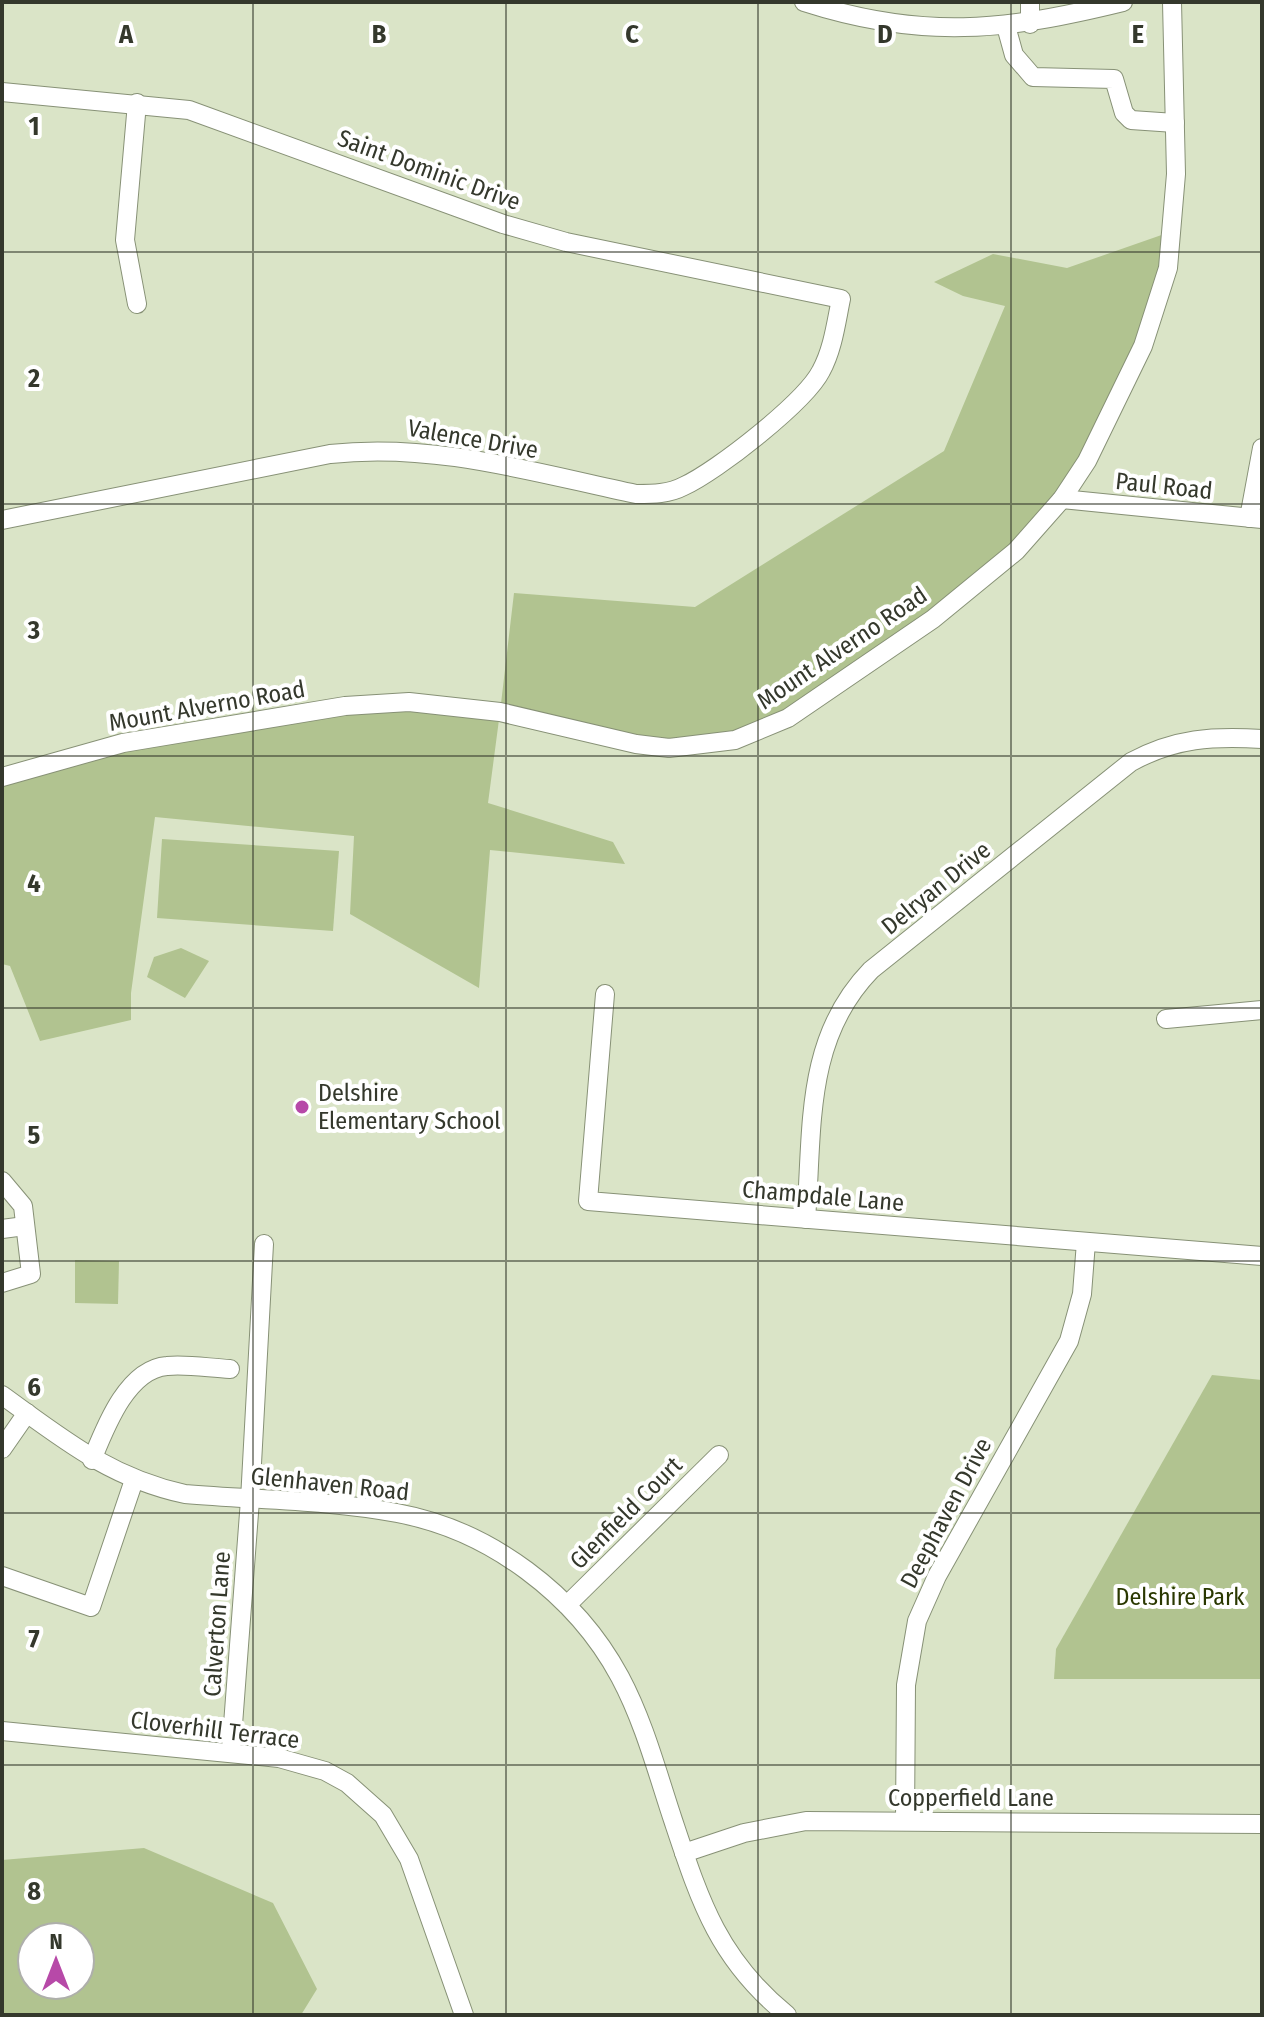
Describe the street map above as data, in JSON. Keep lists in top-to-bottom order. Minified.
{"streets":{"street":["Saint Dominic Drive","Valence Drive","Paul Road","Mount Alverno Road","Delryan Drive","Champdale Lane","Glenhaven Road","Glenfield Court","Deephaven Drive","Calverton Lane","Cloverhill Terrace","Copperfield Lane"]},"crossings":[["Saint Dominic Drive","Valence Drive"],["Paul Road","Mount Alverno Road"],["Delryan Drive","Champdale Lane"],["Champdale Lane","Deephaven Drive"],["Glenhaven Road","Glenfield Court"],["Glenhaven Road","Calverton Lane"],["Glenhaven Road","Copperfield Lane"],["Deephaven Drive","Copperfield Lane"],["Calverton Lane","Cloverhill Terrace"]],"parks":["Delshire Park"],"places":["Delshire Elementary School"],"north":"top","grid":{"columns":["A","B","C","D","E"],"rows":["1","2","3","4","5","6","7","8"]}}
